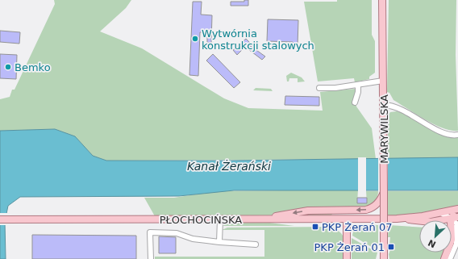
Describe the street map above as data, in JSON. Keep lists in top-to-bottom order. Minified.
{"streets":{"main road":["MARYWILSKA","PŁOCHOCIŃSKA"]},"water":["Kanał Żerański"],"places":{"other":["Wytwórnia konstrukcji stalowych","Bemko"],"transit":["PKP Żerań 07","PKP Żerań 01"]},"north":"bottom left"}
